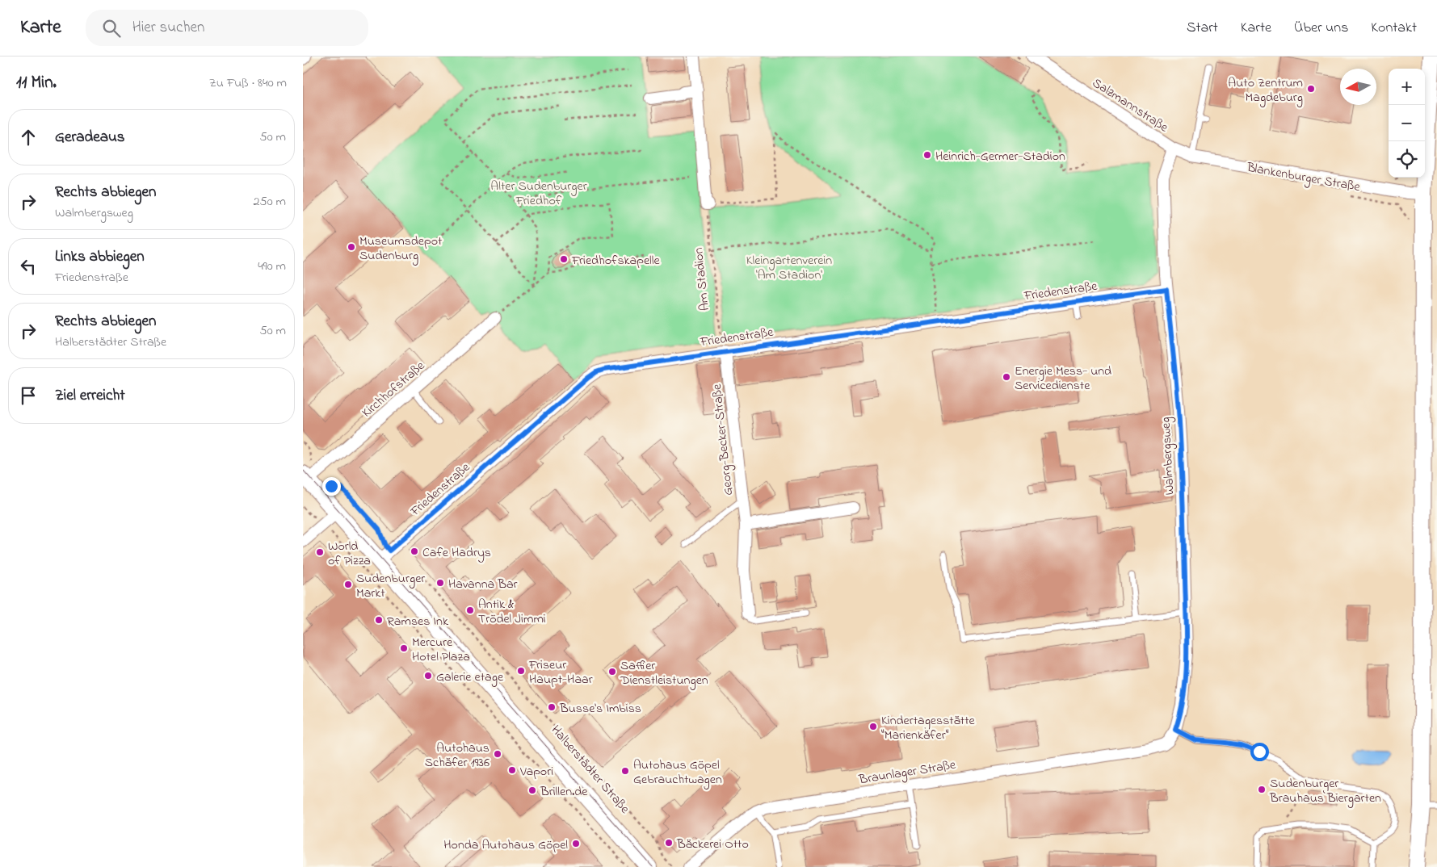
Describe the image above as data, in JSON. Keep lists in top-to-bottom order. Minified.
{"streets":{"main road":["Halberstädter Straße"],"street":["Salzmannstraße","Blankenburger Straße","Friedenstraße","Kirchhofstraße","Georg-Becker-Straße","Walmbergsweg","Braunlager Straße"],"path":["Am Stadion"]},"crossings":[["Salzmannstraße","Blankenburger Straße"],["Salzmannstraße","Walmbergsweg"],["Blankenburger Straße","Walmbergsweg"],["Am Stadion","Friedenstraße"],["Am Stadion","Georg-Becker-Straße"],["Friedenstraße","Georg-Becker-Straße"],["Friedenstraße","Walmbergsweg"],["Friedenstraße","Halberstädter Straße"],["Kirchhofstraße","Halberstädter Straße"],["Walmbergsweg","Braunlager Straße"]],"parks":["Alter Sudenburger Friedhof","Kleingartenverein 'Am Stadion'"],"places":["Auto Zentrum Magdeburg","Heinrich-Germer-Stadion","Museumsdepot Sudenburg","Friedhofskapelle","Energie Mess- und Servicedienste","Cafe Hadrys","World of Pizza","Havanna Bar","Sudenburger Markt","Antik & Trödel Jimmi","Ramses Ink","Mercure Hotel Plaza","Friseur Haupt-Haar","Saffier Dienstleistungen","Galerie etage","Busse's Imbiss","Kindertagesstätte \"Marienkäfer\"","Autohaus Schäfer 1936","Vapori","Autohaus Göpel Gebrauchtwagen","Sudenburger Brauhaus Biergarten","Brillen.de","Bäckerei Otto","Honda Autohaus Göpel"],"north":"left","page":{"header":"Karte","search":"Hier suchen","nav":["Start","Karte","Über uns","Kontakt"],"heading":["11 Min.","Zu Fuß · 840 m"],"map_buttons":["+","−"],"list":[["Geradeaus","50 m"],["Rechts abbiegen","Walmbergsweg","250 m"],["Links abbiegen","Friedenstraße","490 m"],["Rechts abbiegen","Halberstädter Straße","50 m"],"Ziel erreicht"]}}
